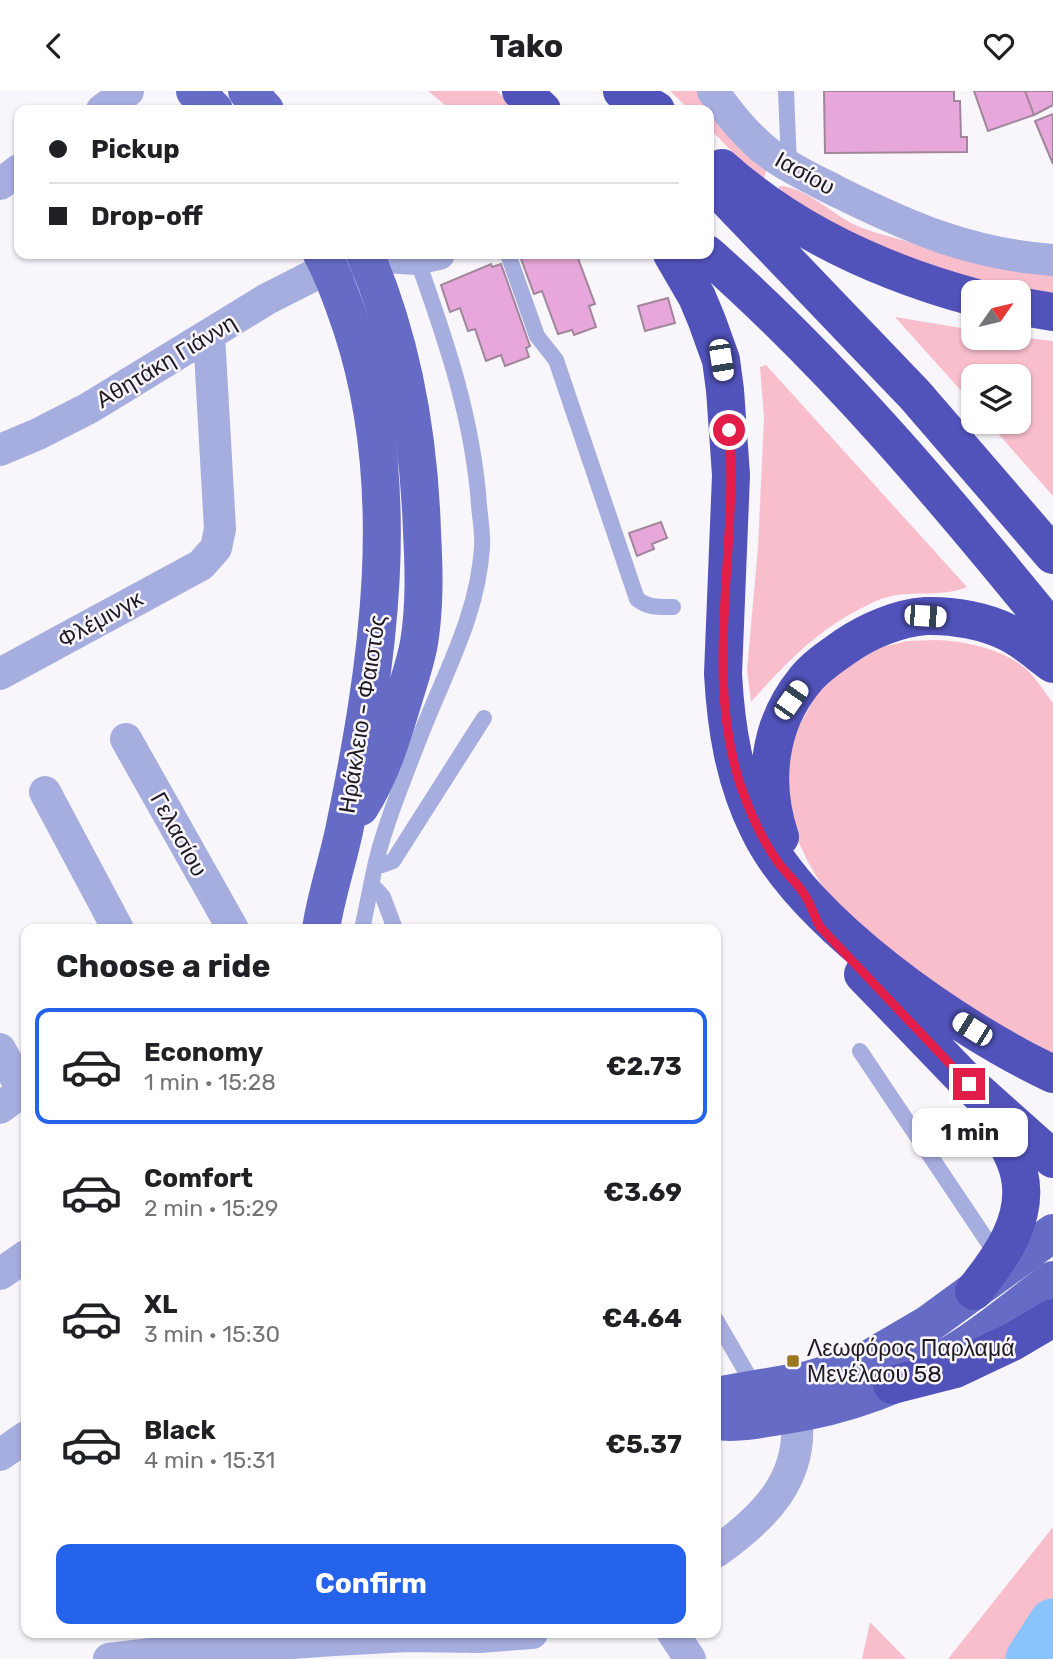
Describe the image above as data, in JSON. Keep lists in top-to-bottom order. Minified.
{"streets":{"main road":["Ηράκλειο - Φαιστός"],"street":["Ιασίου","Αθητάκη Γιάννη","Φλέμινγκ","Γελασίου"]},"crossings":[["Αθητάκη Γιάννη","Φλέμινγκ"]],"places":{"transit":["Λεωφόρος Παρλαμά Μενέλαου 58"]},"north":"top right","page":{"header":"Tako","banner":["Pickup","Drop-off"],"heading":"Choose a ride","list":[{"name":"Economy","note":"1 min · 15:28","value":"€2.73"},{"name":"Comfort","note":"2 min · 15:29","value":"€3.69"},{"name":"XL","note":"3 min · 15:30","value":"€4.64"},{"name":"Black","note":"4 min · 15:31","value":"€5.37"}],"bubble":"1 min","buttons":"Confirm"}}
